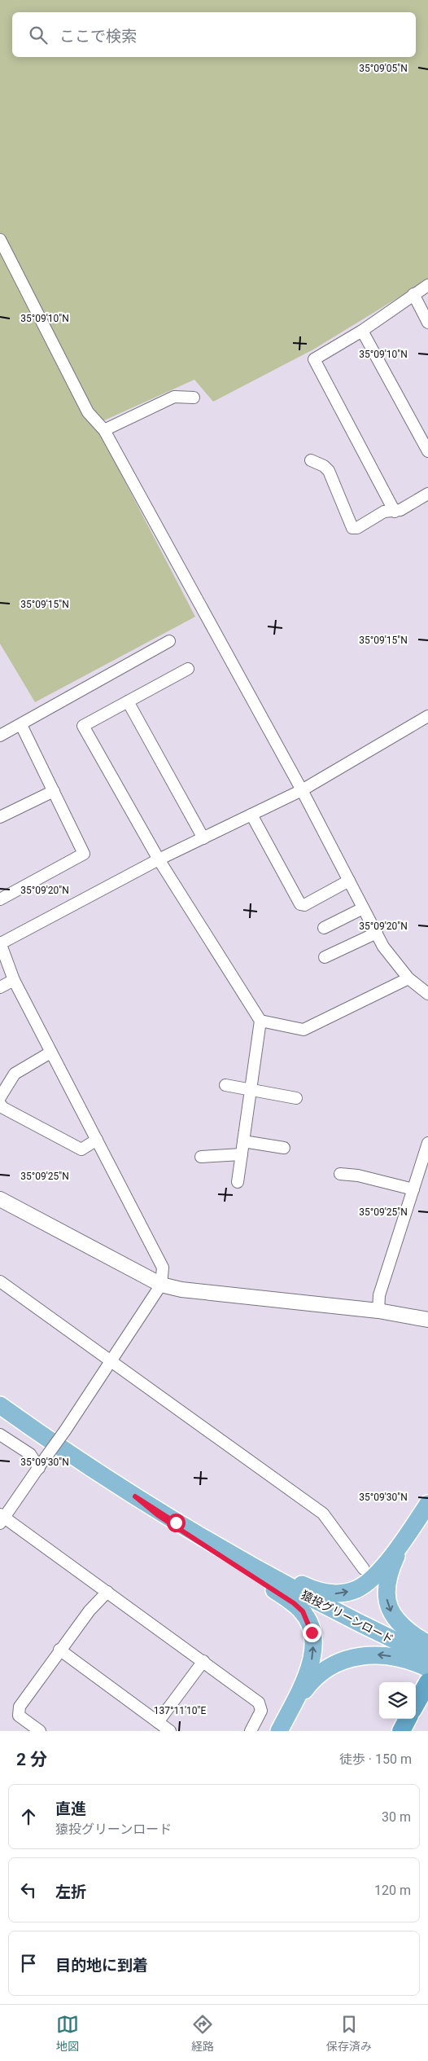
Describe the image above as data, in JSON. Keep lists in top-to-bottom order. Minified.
{"streets":{"main road":["猿投グリーンロード"]},"page":{"search":"ここで検索","heading":["2 分","徒歩 · 150 m"],"list":[["直進","猿投グリーンロード","30 m"],["左折","120 m"],"目的地に到着"],"nav":["地図","経路","保存済み"]},"coordinates":["35°09'05\"N","35°09'10\"N","35°09'15\"N","35°09'20\"N","35°09'25\"N","35°09'30\"N","137°11'10\"E"]}
